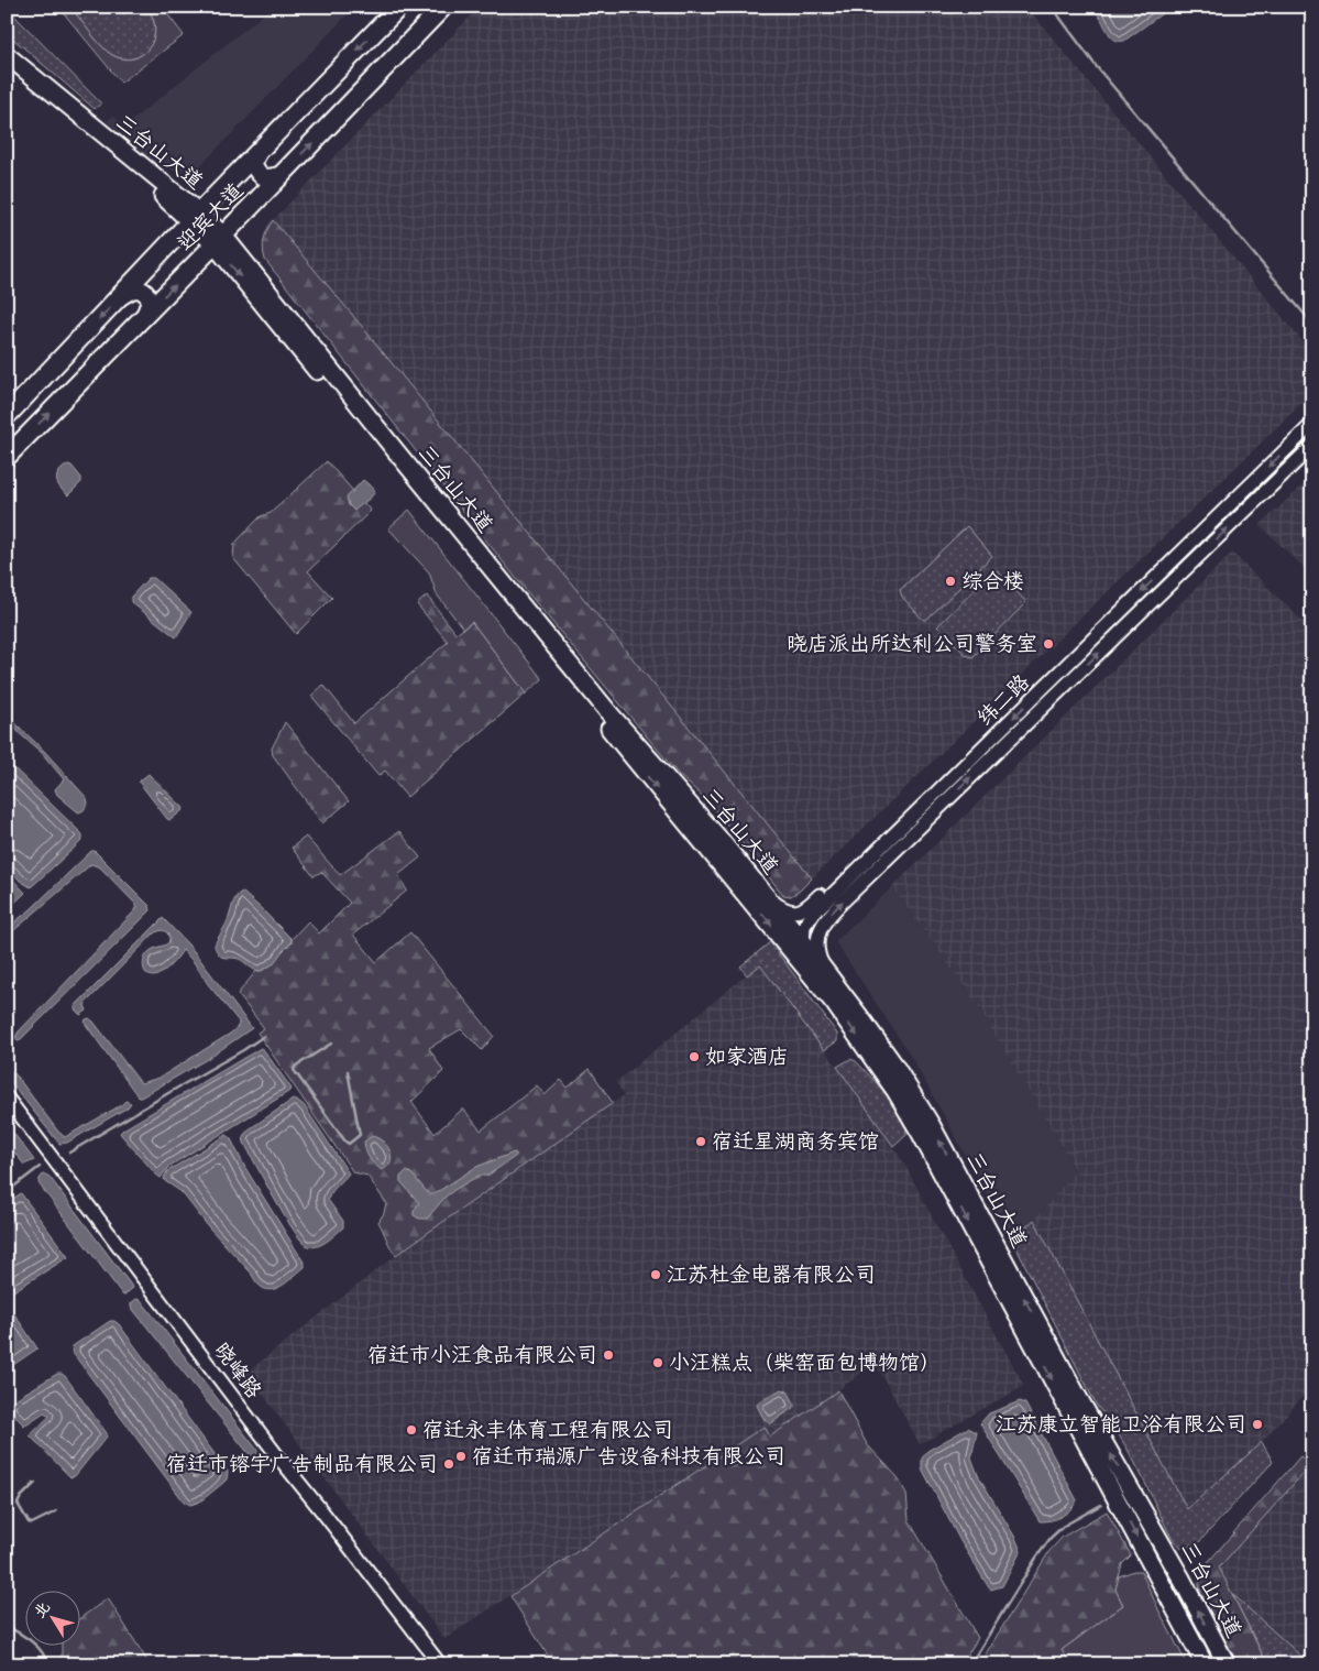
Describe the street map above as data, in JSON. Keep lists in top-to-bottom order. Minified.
{"streets":{"highway":["迎宾大道"],"main road":["三台山大道"],"street":["纬二路","晓峰路"]},"crossings":[["三台山大道","迎宾大道"],["三台山大道","纬二路"]],"places":["综合楼","晓店派出所达利公司警务室","如家酒店","宿迁星湖商务宾馆","江苏杜金电器有限公司","宿迁市小汪食品有限公司","小汪糕点（柴窑面包博物馆）","江苏康立智能卫浴有限公司","宿迁永丰体育工程有限公司","宿迁市瑞源广告设备科技有限公司","宿迁市镕宇广告制品有限公司"],"north":"top left"}
